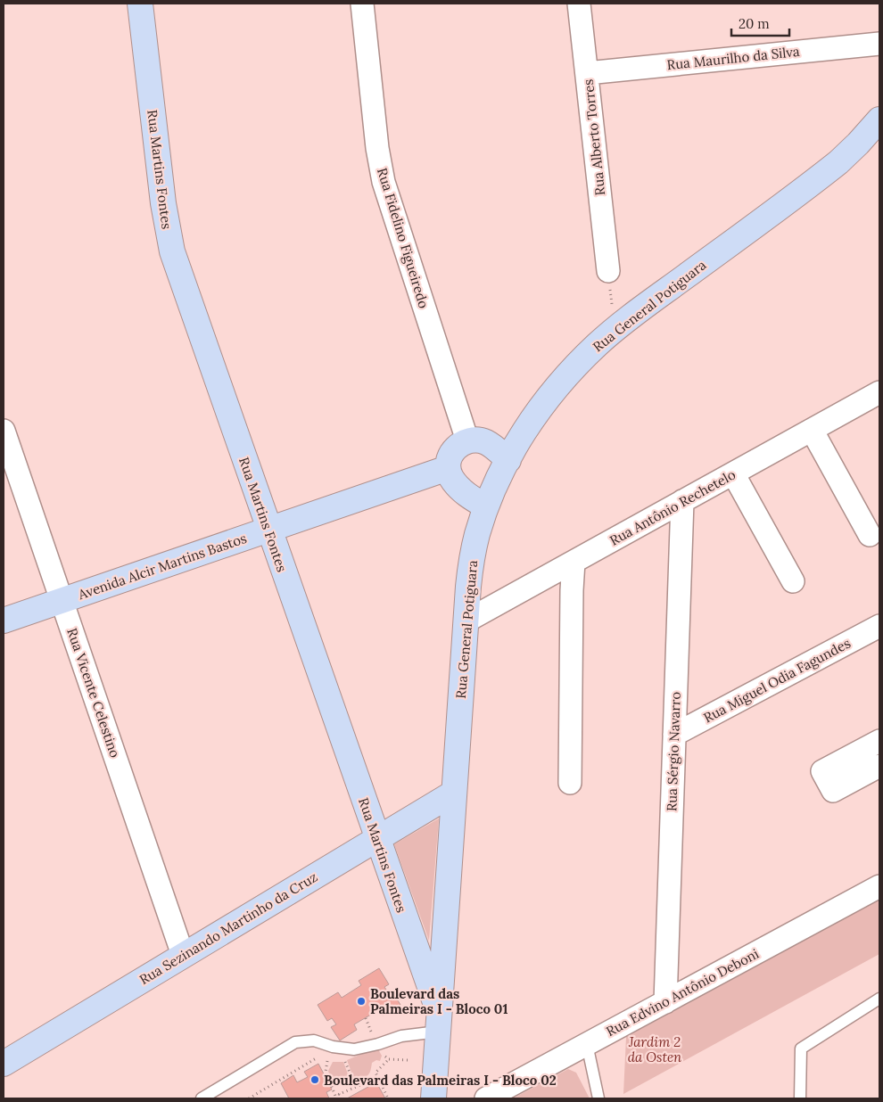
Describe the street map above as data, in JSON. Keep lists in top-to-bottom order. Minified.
{"streets":{"street":["Rua Maurilho da Silva","Rua Alberto Torres","Rua Martins Fontes","Rua Fidelino Figueiredo","Rua General Potiguara","Rua Antônio Rechetelo","Avenida Alcir Martins Bastos","Rua Miguel Odia Fagundes","Rua Vicente Celestino","Rua Sérgio Navarro","Rua Sezinando Martinho da Cruz","Rua Edvino Antônio Deboni"]},"crossings":[["Rua Maurilho da Silva","Rua Alberto Torres"],["Rua Martins Fontes","Rua General Potiguara"],["Rua Martins Fontes","Avenida Alcir Martins Bastos"],["Rua Martins Fontes","Rua Sezinando Martinho da Cruz"],["Rua Fidelino Figueiredo","Rua General Potiguara"],["Rua Fidelino Figueiredo","Avenida Alcir Martins Bastos"],["Rua General Potiguara","Rua Antônio Rechetelo"],["Rua General Potiguara","Avenida Alcir Martins Bastos"],["Rua General Potiguara","Rua Sezinando Martinho da Cruz"],["Rua Antônio Rechetelo","Rua Sérgio Navarro"],["Avenida Alcir Martins Bastos","Rua Vicente Celestino"],["Rua Miguel Odia Fagundes","Rua Sérgio Navarro"],["Rua Vicente Celestino","Rua Sezinando Martinho da Cruz"],["Rua Sérgio Navarro","Rua Edvino Antônio Deboni"]],"parks":["Jardim 2 da Osten"],"places":["Boulevard das Palmeiras I - Bloco 01","Boulevard das Palmeiras I - Bloco 02"],"scale_bar":"20 m"}
